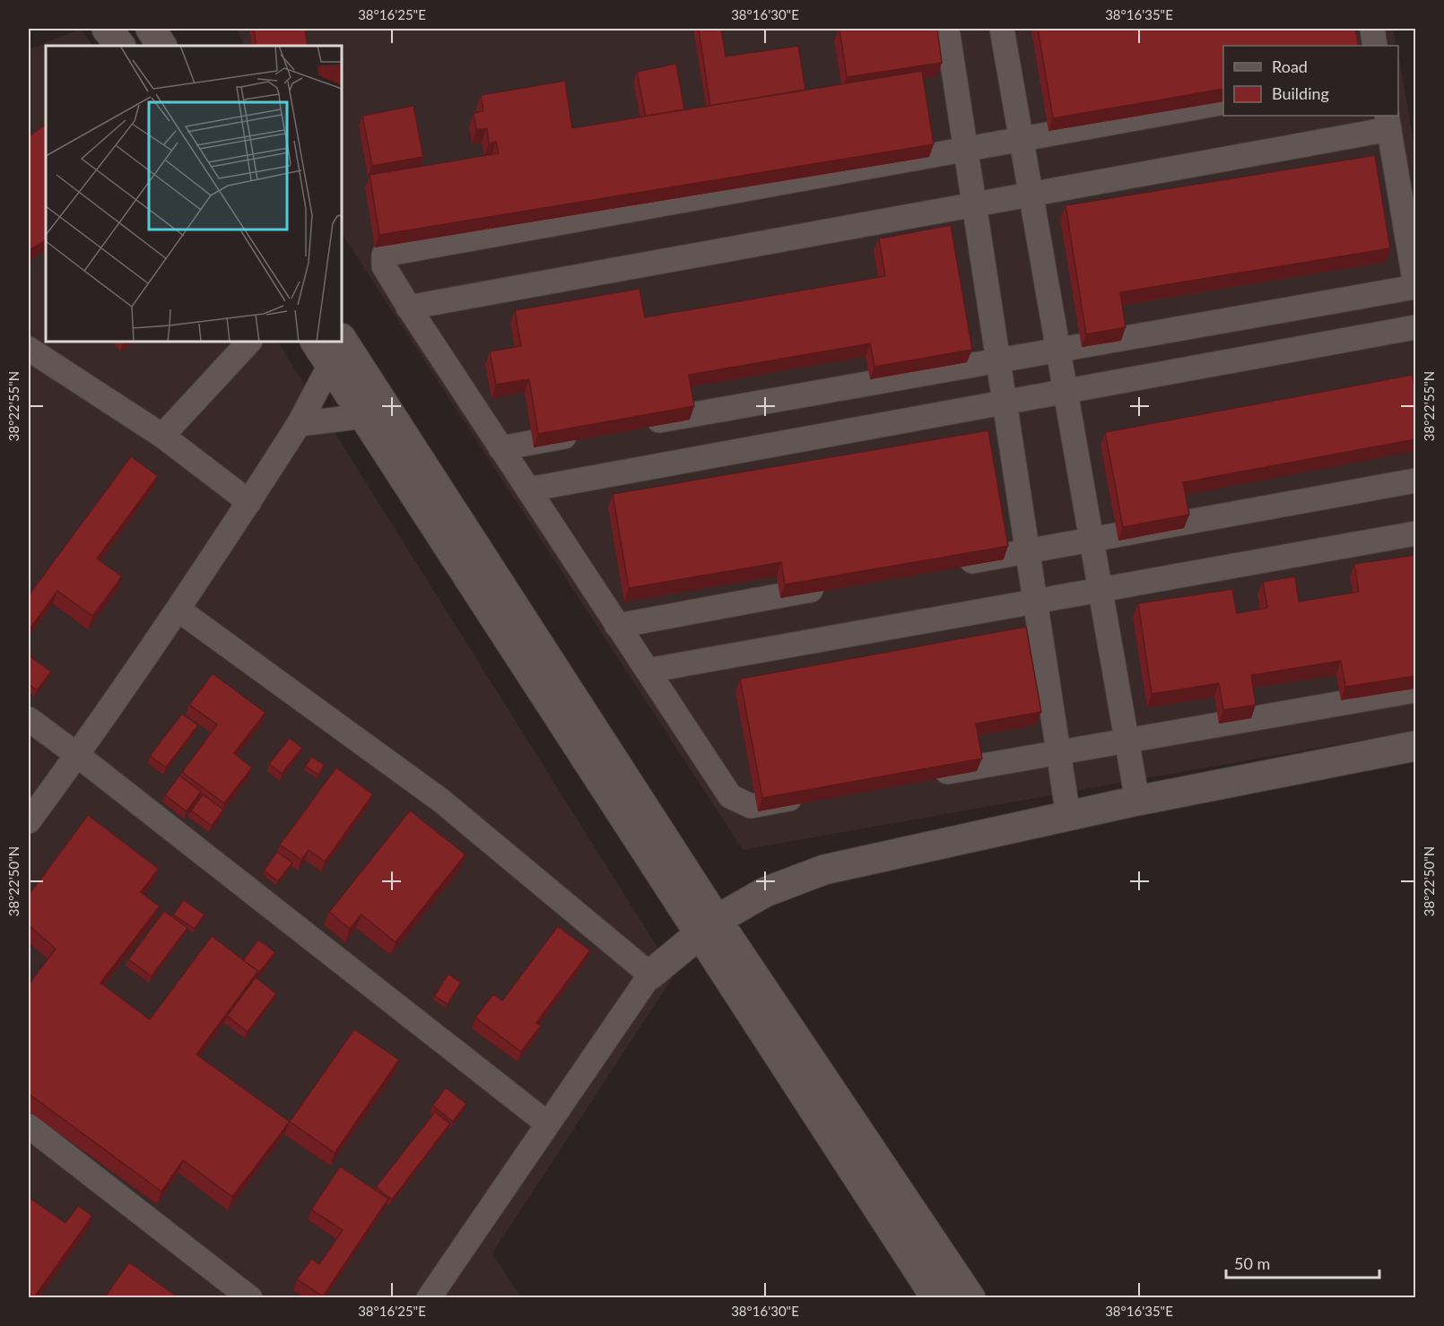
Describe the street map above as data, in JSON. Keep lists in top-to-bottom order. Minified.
{"legend":["Road","Building"],"scale_bar":"50 m","coordinates":["38°16'25\"E","38°16'30\"E","38°16'35\"E","38°22'55\"N","38°22'50\"N"]}
